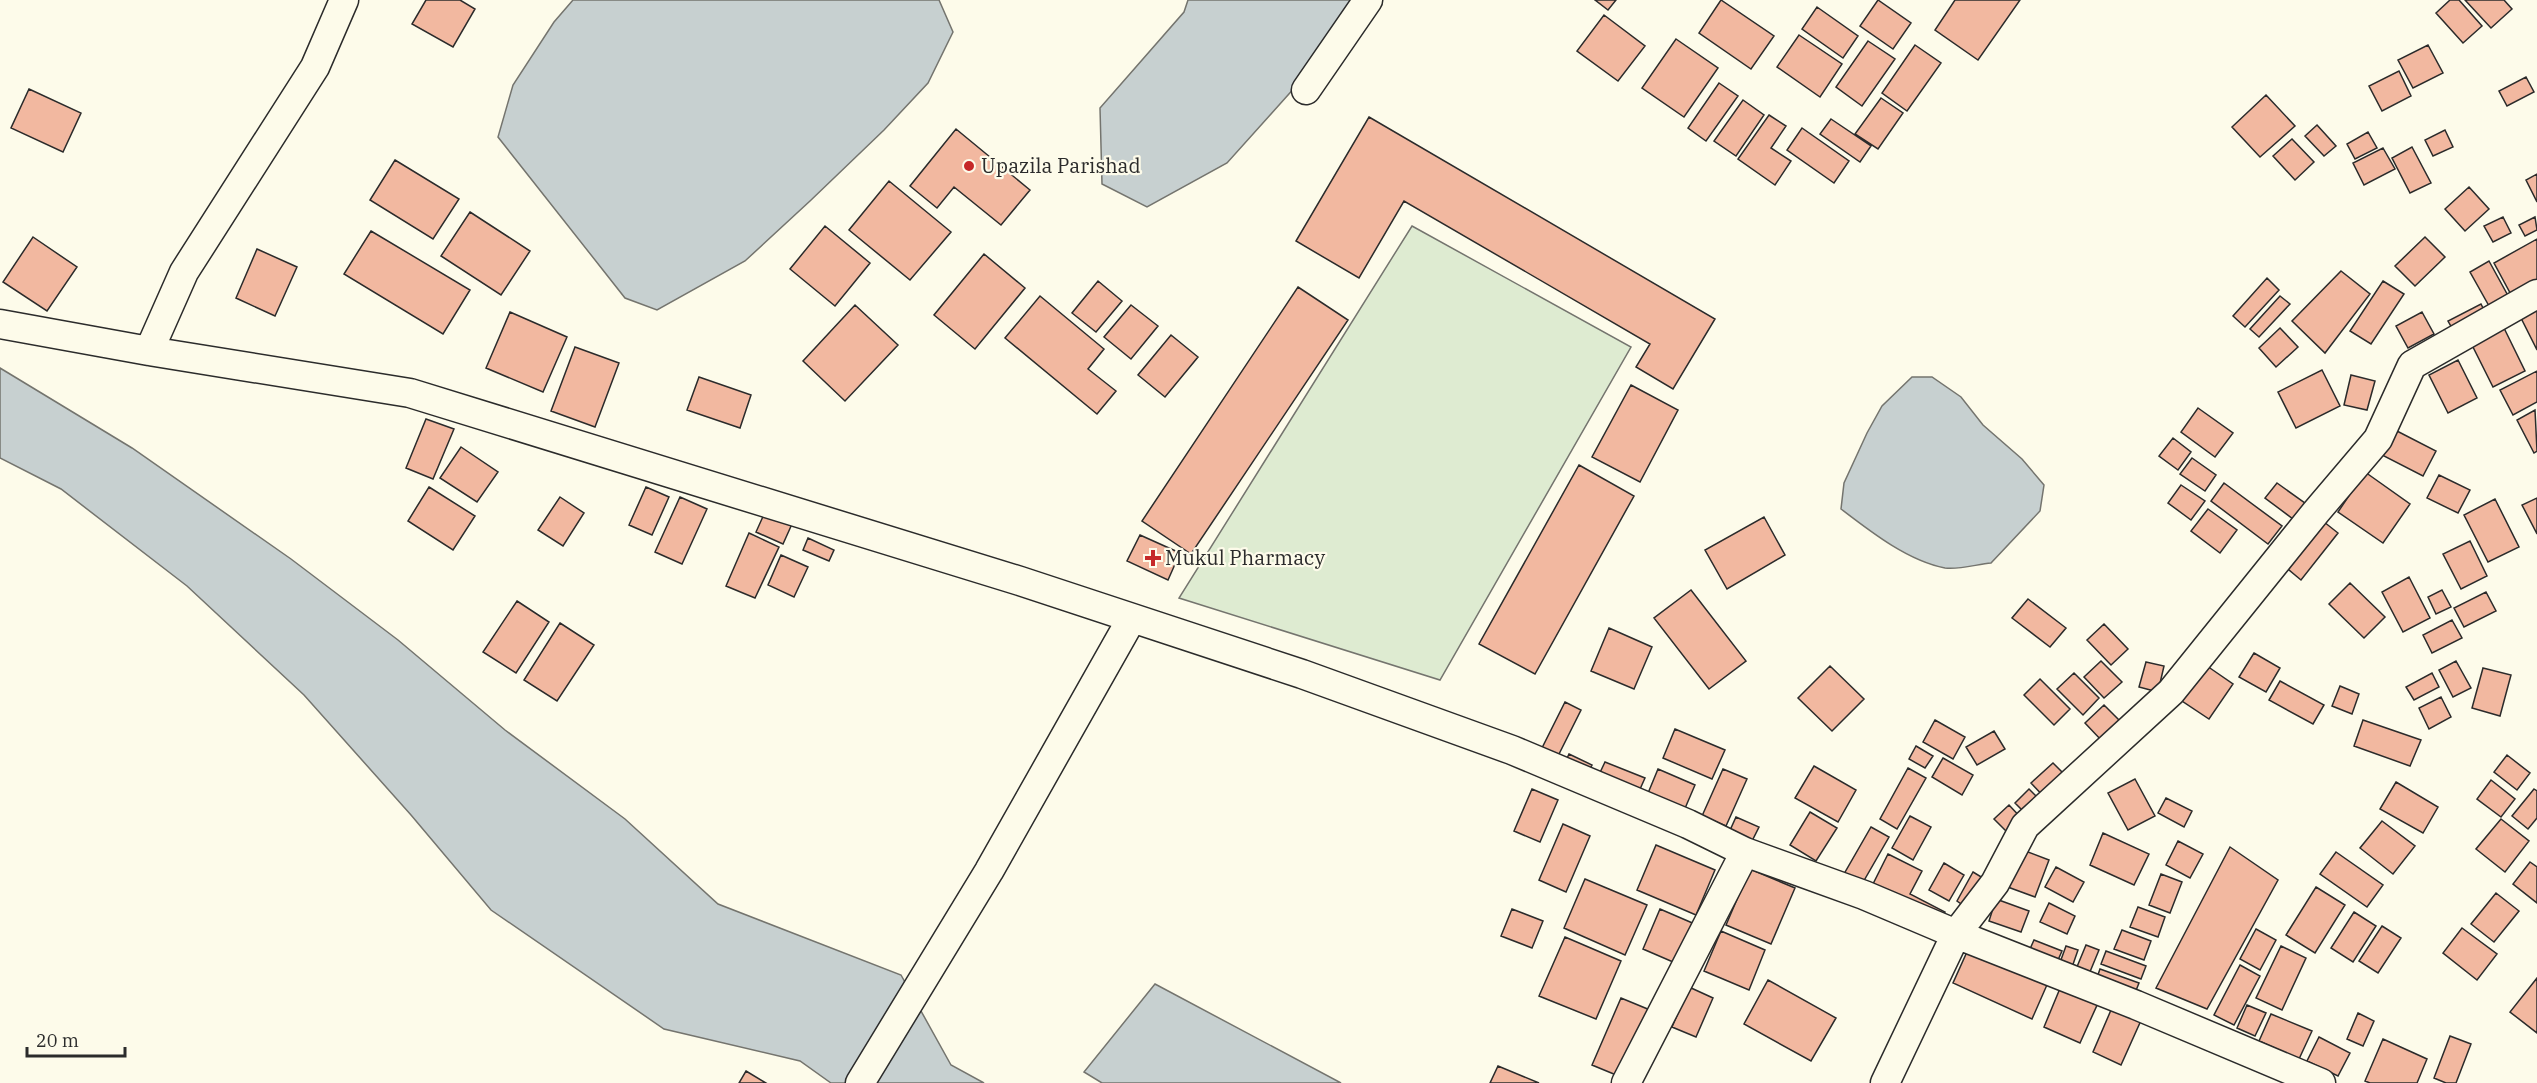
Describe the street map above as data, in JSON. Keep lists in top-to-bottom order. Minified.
{"places":{"other":["Upazila Parishad"],"health":["Mukul Pharmacy"]},"scale_bar":"20 m"}
